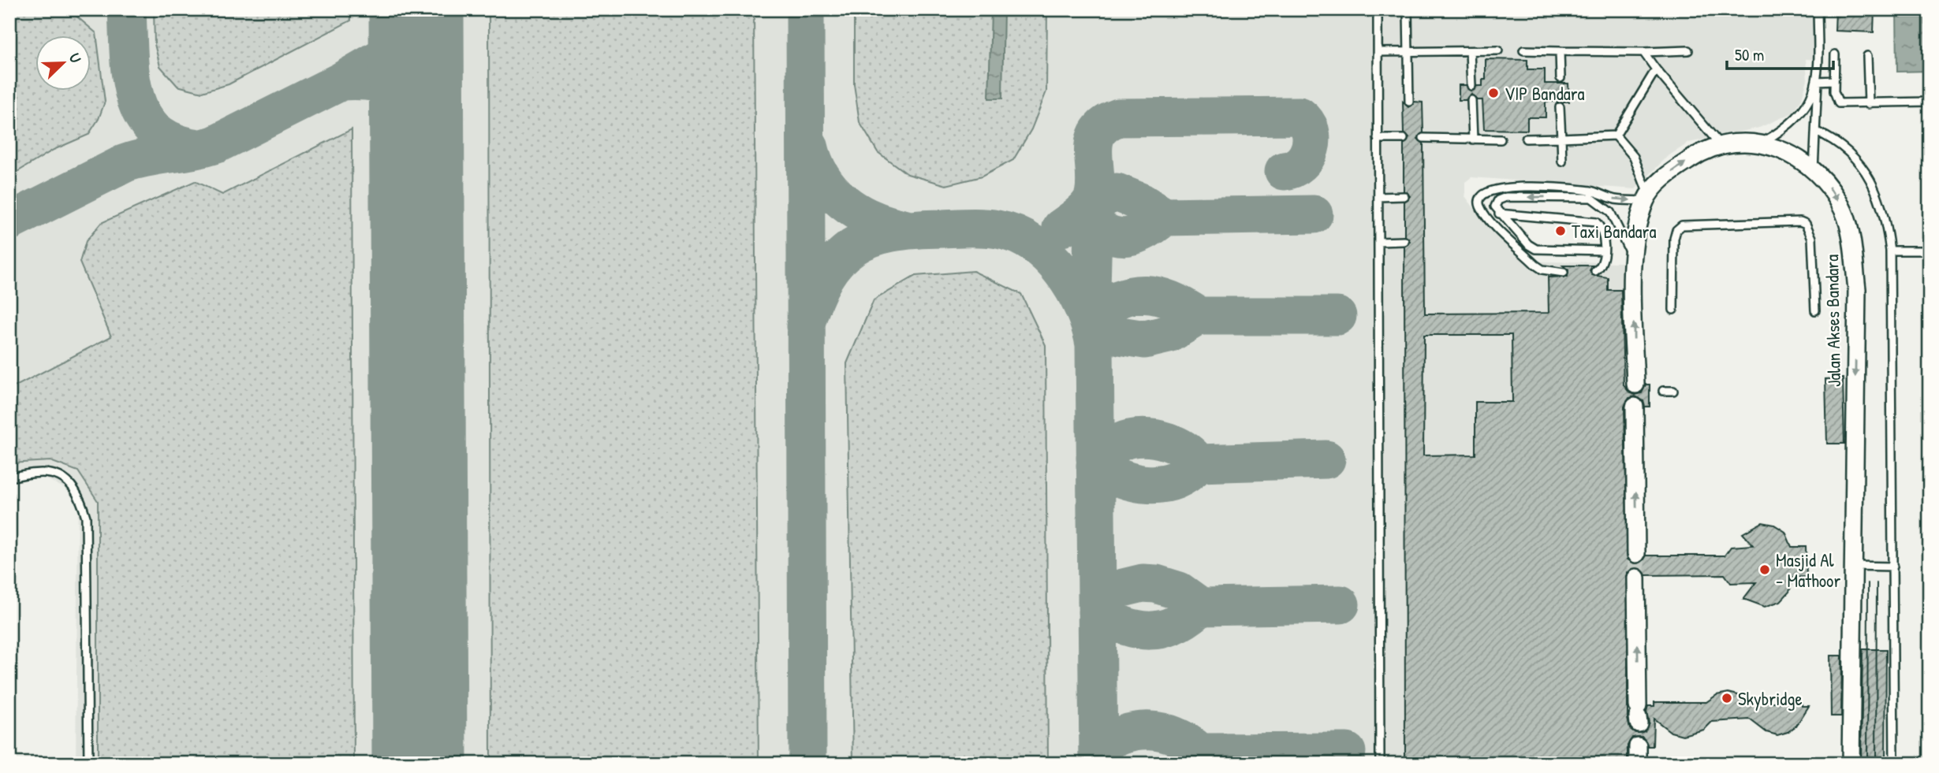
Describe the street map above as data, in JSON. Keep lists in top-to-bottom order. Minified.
{"streets":{"street":["Jalan Akses Bandara"]},"places":["VIP Bandara","Taxi Bandara","Masjid Al - Mathoor","Skybridge"],"scale_bar":"50 m","north":"top right"}
